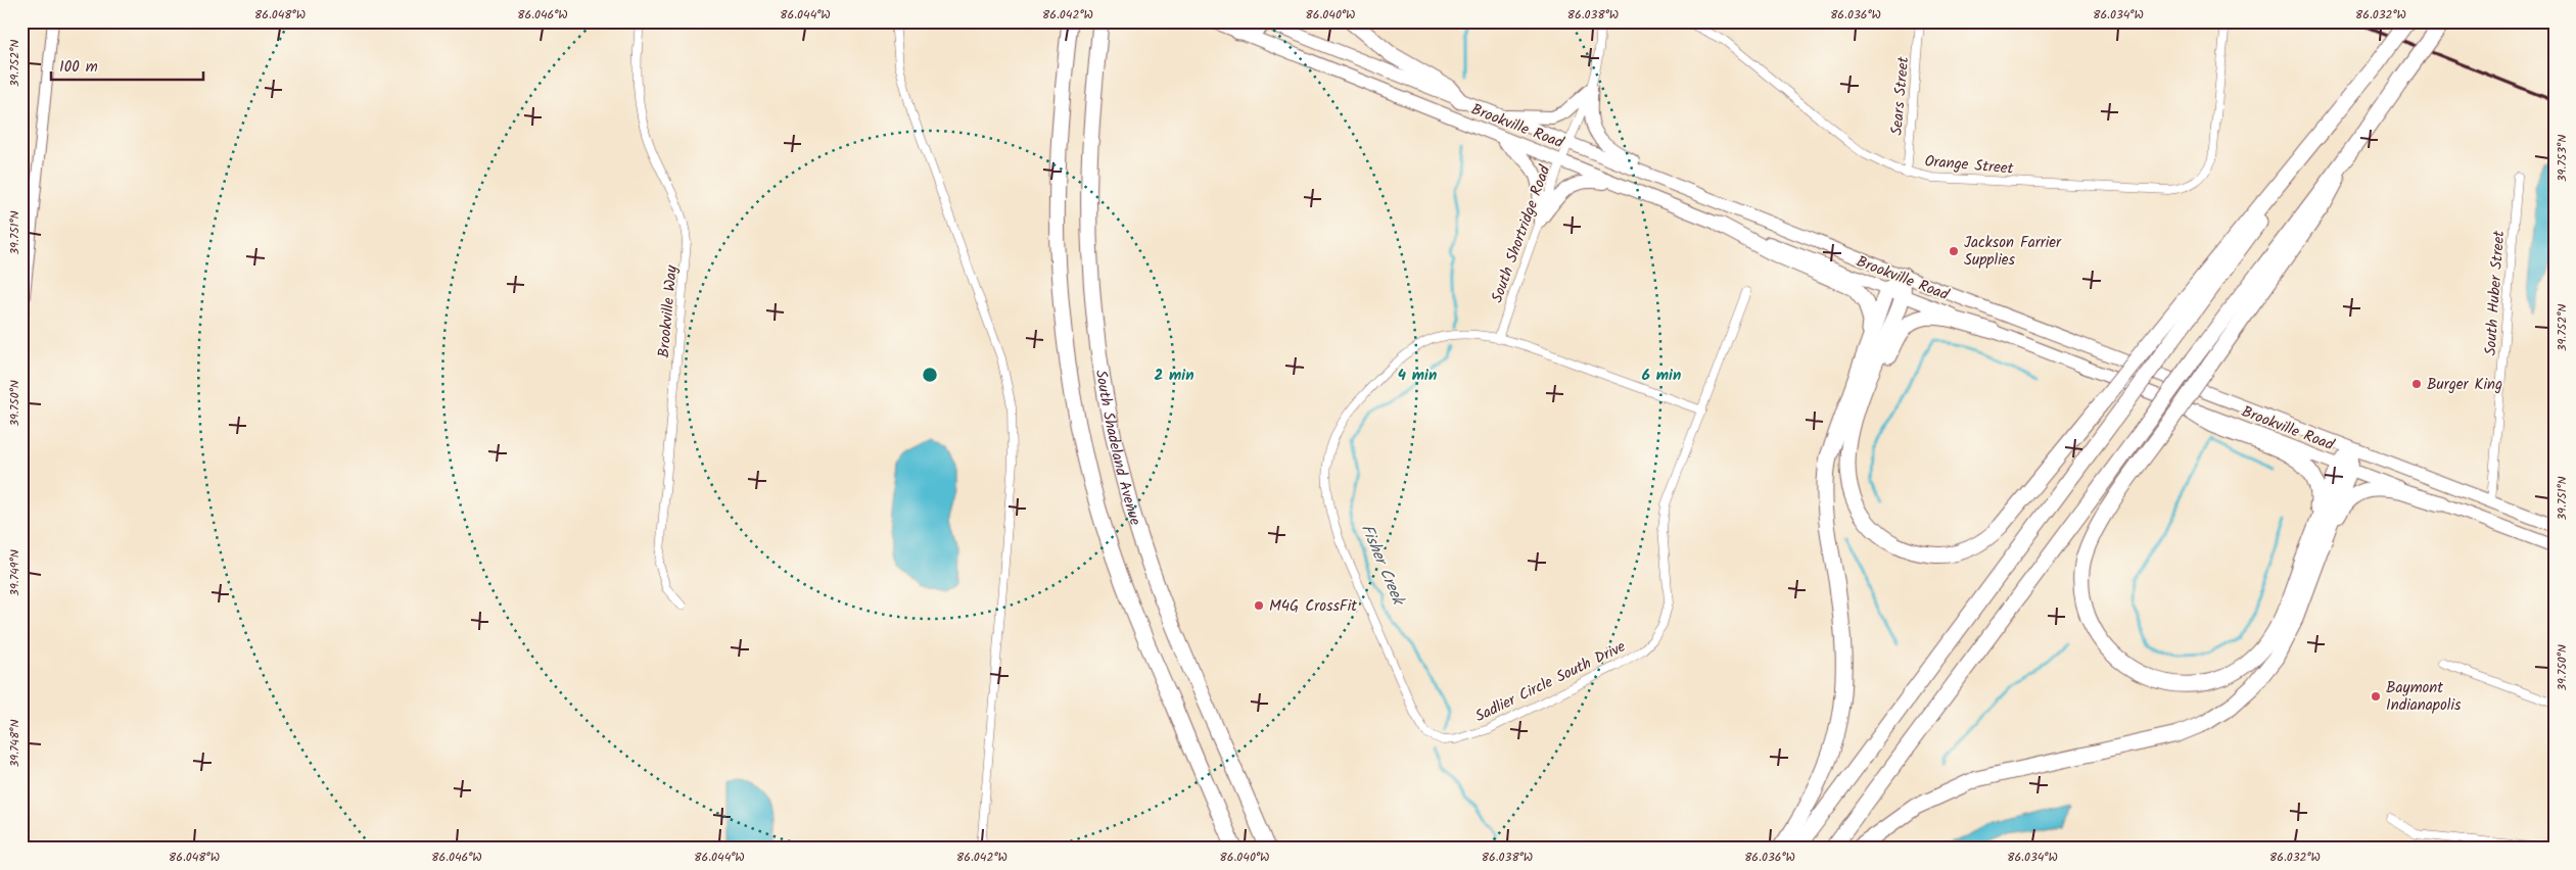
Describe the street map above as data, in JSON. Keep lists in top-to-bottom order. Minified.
{"streets":{"highway":["South Shadeland Avenue"],"main road":["Brookville Road"],"street":["Sears Street","Orange Street","South Shortridge Road","South Huber Street","Brookville Way","Sadlier Circle South Drive"]},"crossings":[["Sears Street","Orange Street"],["Brookville Road","South Shortridge Road"],["Brookville Road","South Huber Street"],["South Shortridge Road","Sadlier Circle South Drive"]],"water":["Fisher Creek"],"places":["Jackson Farrier Supplies","Burger King","M4G CrossFit","Baymont Indianapolis"],"scale_bar":"100 m","coordinates":["86.048°W","86.046°W","86.044°W","86.042°W","86.040°W","86.038°W","86.036°W","86.034°W","86.032°W","39.752°N","39.753°N","39.751°N","39.750°N","39.749°N","39.748°N"],"rings":["2 min","4 min","6 min"]}
